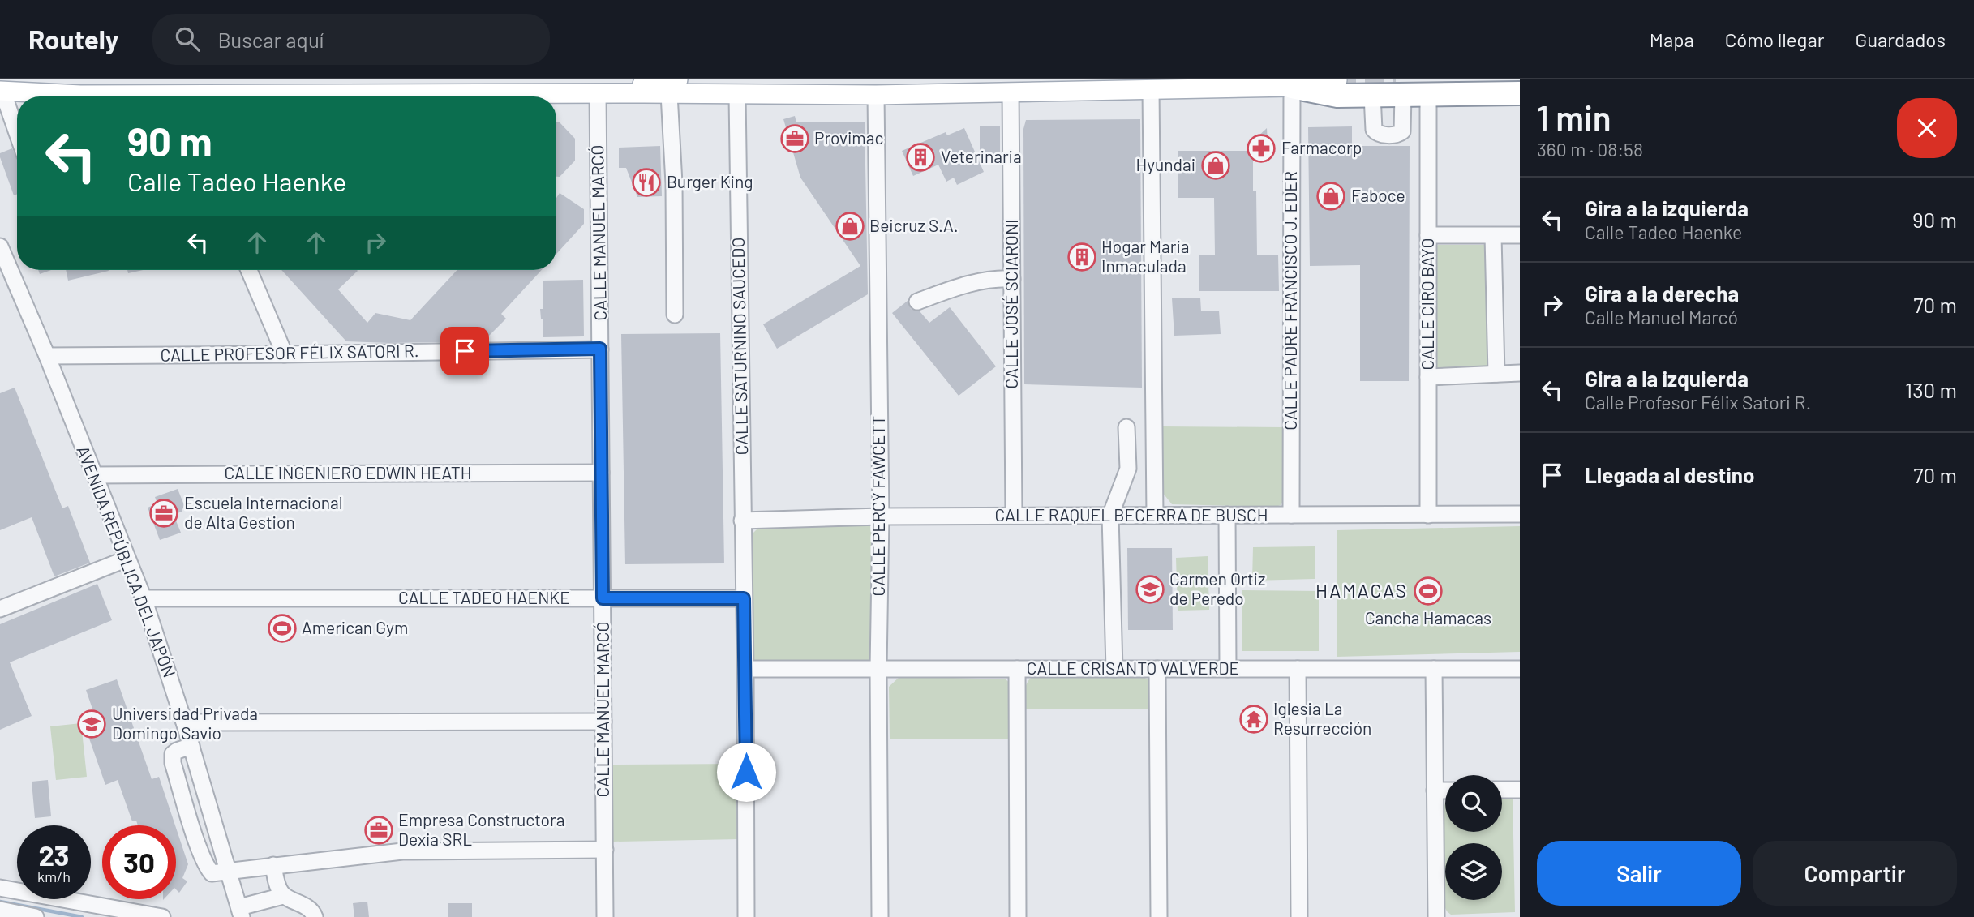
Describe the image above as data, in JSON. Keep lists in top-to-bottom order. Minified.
{"streets":{"street":["CALLE MANUEL MARCÓ","CALLE PADRE FRANCISCO J. EDER","CALLE JOSÉ SCIARONI","CALLE CIRO BAYO","CALLE SATURNINO SAUCEDO","CALLE PROFESOR FÉLIX SATORI R.","CALLE INGENIERO EDWIN HEATH","CALLE PERCY FAWCETT","CALLE RAQUEL BECERRA DE BUSCH","AVENIDA REPÚBLICA DEL JAPÓN","CALLE TADEO HAENKE","CALLE CRISANTO VALVERDE"]},"crossings":[["CALLE MANUEL MARCÓ","CALLE PROFESOR FÉLIX SATORI R."],["CALLE MANUEL MARCÓ","CALLE INGENIERO EDWIN HEATH"],["CALLE MANUEL MARCÓ","CALLE TADEO HAENKE"],["CALLE PADRE FRANCISCO J. EDER","CALLE RAQUEL BECERRA DE BUSCH"],["CALLE JOSÉ SCIARONI","CALLE RAQUEL BECERRA DE BUSCH"],["CALLE CIRO BAYO","CALLE RAQUEL BECERRA DE BUSCH"],["CALLE SATURNINO SAUCEDO","CALLE RAQUEL BECERRA DE BUSCH"],["CALLE SATURNINO SAUCEDO","CALLE TADEO HAENKE"],["CALLE PROFESOR FÉLIX SATORI R.","AVENIDA REPÚBLICA DEL JAPÓN"],["CALLE INGENIERO EDWIN HEATH","AVENIDA REPÚBLICA DEL JAPÓN"],["CALLE PERCY FAWCETT","CALLE RAQUEL BECERRA DE BUSCH"],["CALLE PERCY FAWCETT","CALLE CRISANTO VALVERDE"],["AVENIDA REPÚBLICA DEL JAPÓN","CALLE TADEO HAENKE"]],"districts":["HAMACAS"],"places":{"office":["Provimac","Escuela Internacional de Alta Gestion","Empresa Constructora Dexia SRL"],"pharmacy":["Farmacorp"],"building":["Veterinaria","Hogar Maria Inmaculada"],"shop":["Hyundai","Faboce","Beicruz S.A."],"restaurant":["Burger King"],"school or university":["Carmen Ortiz de Peredo","Universidad Privada Domingo Savio"],"sports":["Cancha Hamacas","American Gym"],"temple":["Iglesia La Resurrección"]},"page":{"header":"Routely","search":"Buscar aquí","nav":["Mapa","Cómo llegar","Guardados"],"heading":["1 min","360 m · 08:58"],"turn":["90 m","Calle Tadeo Haenke"],"list":[{"name":"Gira a la izquierda","note":"Calle Tadeo Haenke","value":"90 m"},{"name":"Gira a la derecha","note":"Calle Manuel Marcó","value":"70 m"},{"name":"Gira a la izquierda","note":"Calle Profesor Félix Satori R.","value":"130 m"},{"name":"Llegada al destino","value":"70 m"}],"speed":"23 km/h","limit":"30","buttons":["Salir","Compartir"]}}
